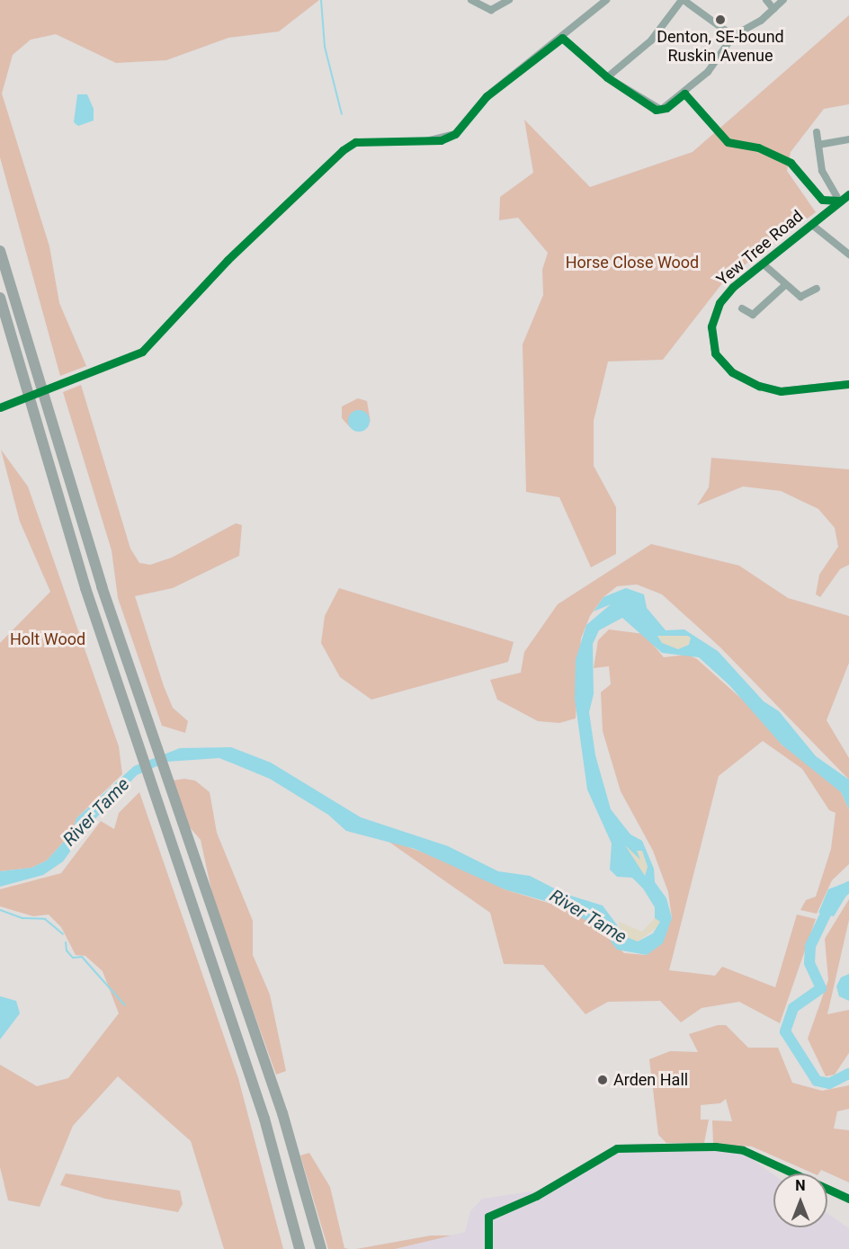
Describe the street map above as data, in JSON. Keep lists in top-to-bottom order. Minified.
{"streets":{"street":["Yew Tree Road"]},"water":["River Tame"],"parks":["Horse Close Wood","Holt Wood"],"places":["Denton, SE-bound Ruskin Avenue","Arden Hall"],"north":"top"}
